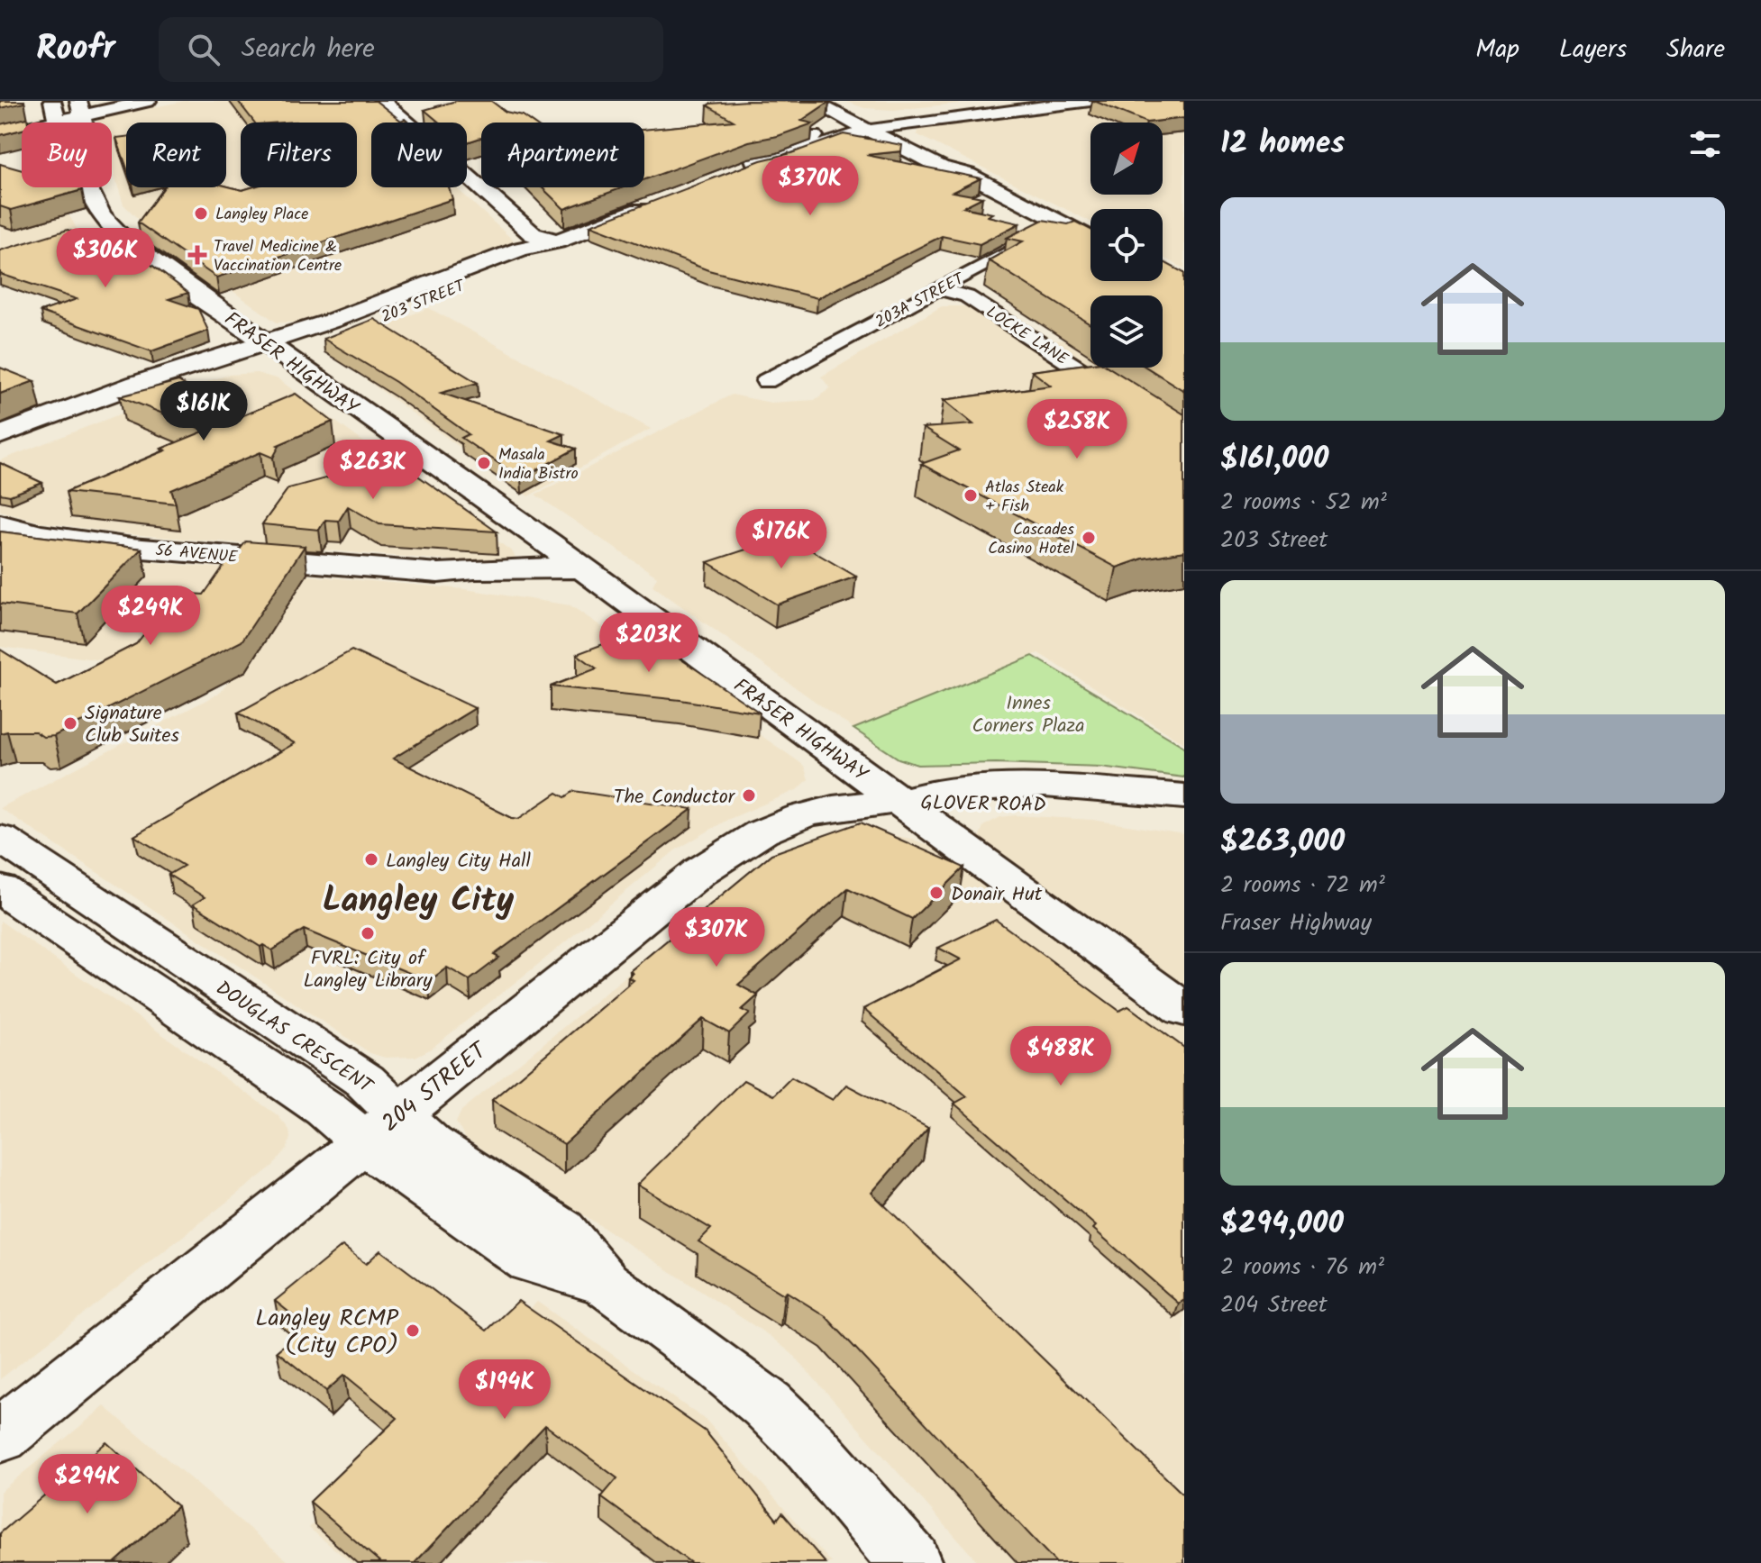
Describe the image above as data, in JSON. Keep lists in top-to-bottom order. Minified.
{"streets":{"main road":["203 STREET","FRASER HIGHWAY","56 AVENUE","GLOVER ROAD","DOUGLAS CRESCENT","204 STREET"],"street":["203A STREET","LOCKE LANE"]},"crossings":[["203A STREET","LOCKE LANE"],["203 STREET","FRASER HIGHWAY"],["FRASER HIGHWAY","56 AVENUE"],["FRASER HIGHWAY","GLOVER ROAD"],["FRASER HIGHWAY","204 STREET"],["GLOVER ROAD","204 STREET"],["DOUGLAS CRESCENT","204 STREET"]],"districts":["Langley City"],"parks":["Innes Corners Plaza"],"places":{"other":["Langley Place","Masala India Bistro","Atlas Steak + Fish","Cascades Casino Hotel","Signature Club Suites","The Conductor","Langley City Hall","Donair Hut","FVRL: City of Langley Library","Langley RCMP (City CPO)"],"health":["Travel Medicine & Vaccination Centre"]},"north":"top right","page":{"header":"Roofr","search":"Search here","nav":["Map","Layers","Share"],"heading":"12 homes","chip":["Buy","Rent","Filters","New","Apartment"],"price":["$370K","$306K","$161K","$258K","$263K","$176K","$249K","$203K","$307K","$488K","$194K","$294K"],"list":[{"name":"$161,000","note":"2 rooms · 52 m² · 203 Street"},{"name":"$263,000","note":"2 rooms · 72 m² · Fraser Highway"},{"name":"$294,000","note":"2 rooms · 76 m² · 204 Street"}]}}
